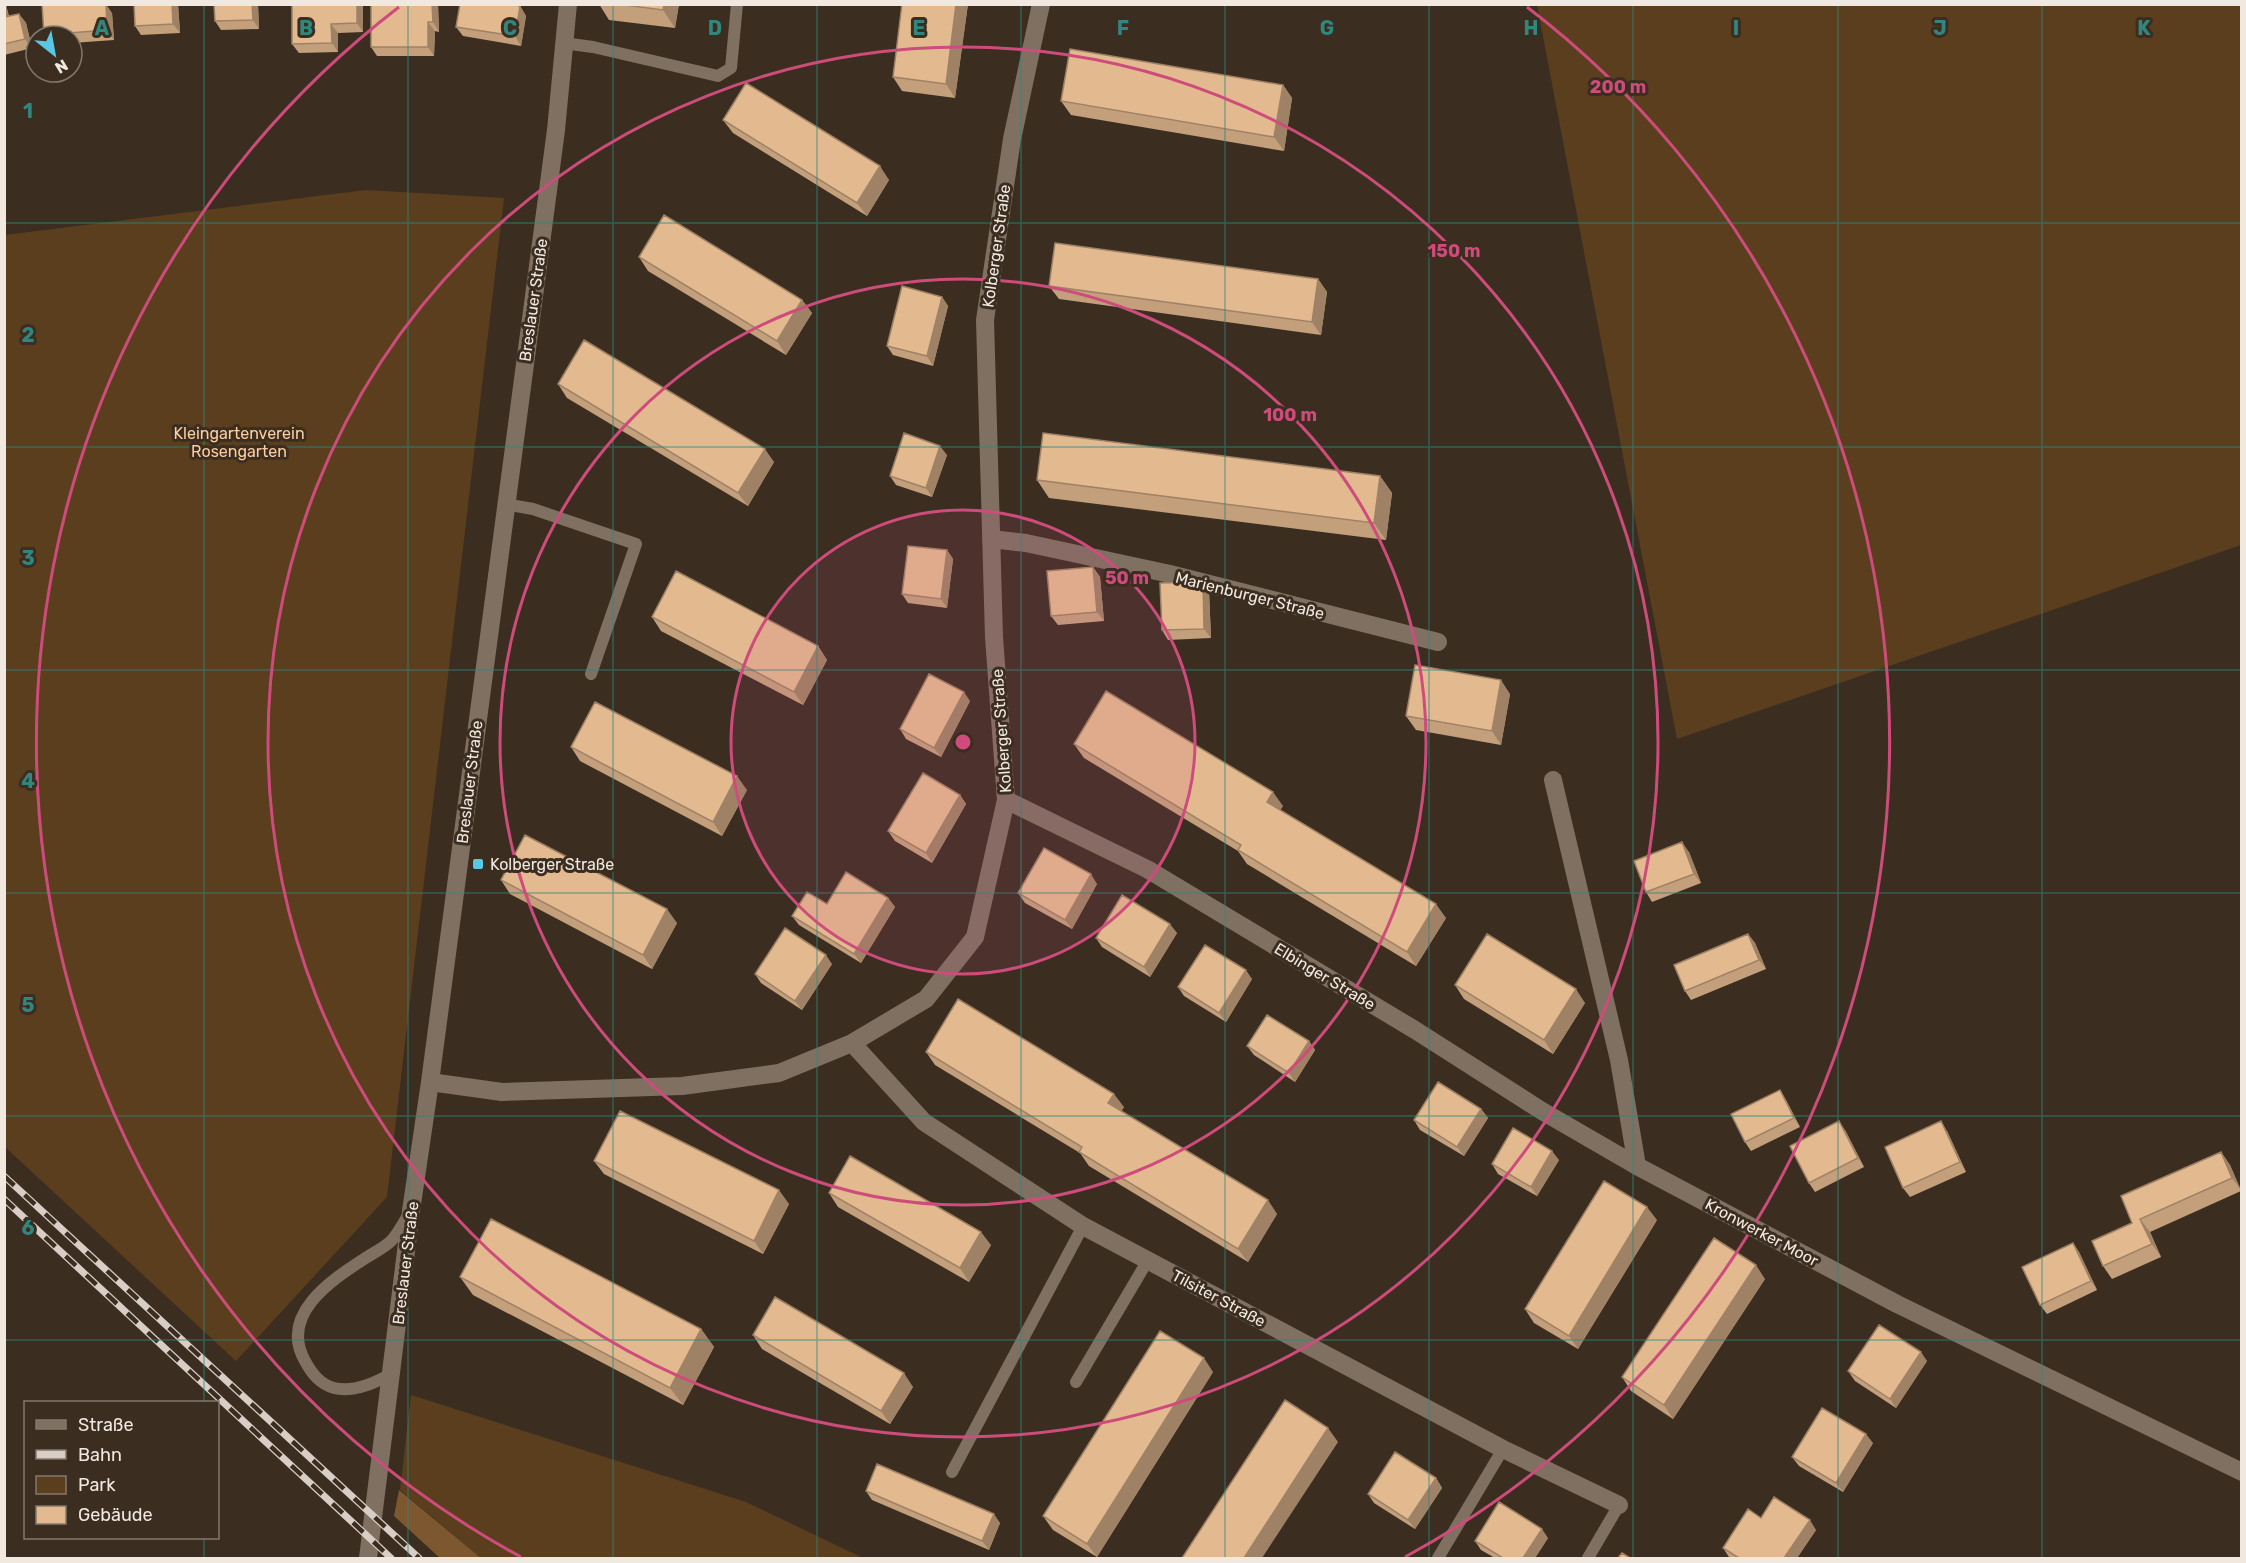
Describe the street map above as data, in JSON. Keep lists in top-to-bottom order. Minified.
{"streets":{"street":["Kolberger Straße","Breslauer Straße","Marienburger Straße","Elbinger Straße","Kronwerker Moor","Tilsiter Straße"]},"crossings":[["Kolberger Straße","Breslauer Straße"],["Kolberger Straße","Marienburger Straße"],["Kolberger Straße","Elbinger Straße"],["Kolberger Straße","Tilsiter Straße"],["Elbinger Straße","Kronwerker Moor"]],"parks":["Kleingartenverein Rosengarten"],"places":{"transit":["Kolberger Straße"]},"legend":["Straße","Bahn","Park","Gebäude"],"north":"bottom right","grid":{"columns":["A","B","C","D","E","F","G","H","I","J","K"],"rows":["1","2","3","4","5","6"]},"rings":["200 m","150 m","100 m","50 m"]}
